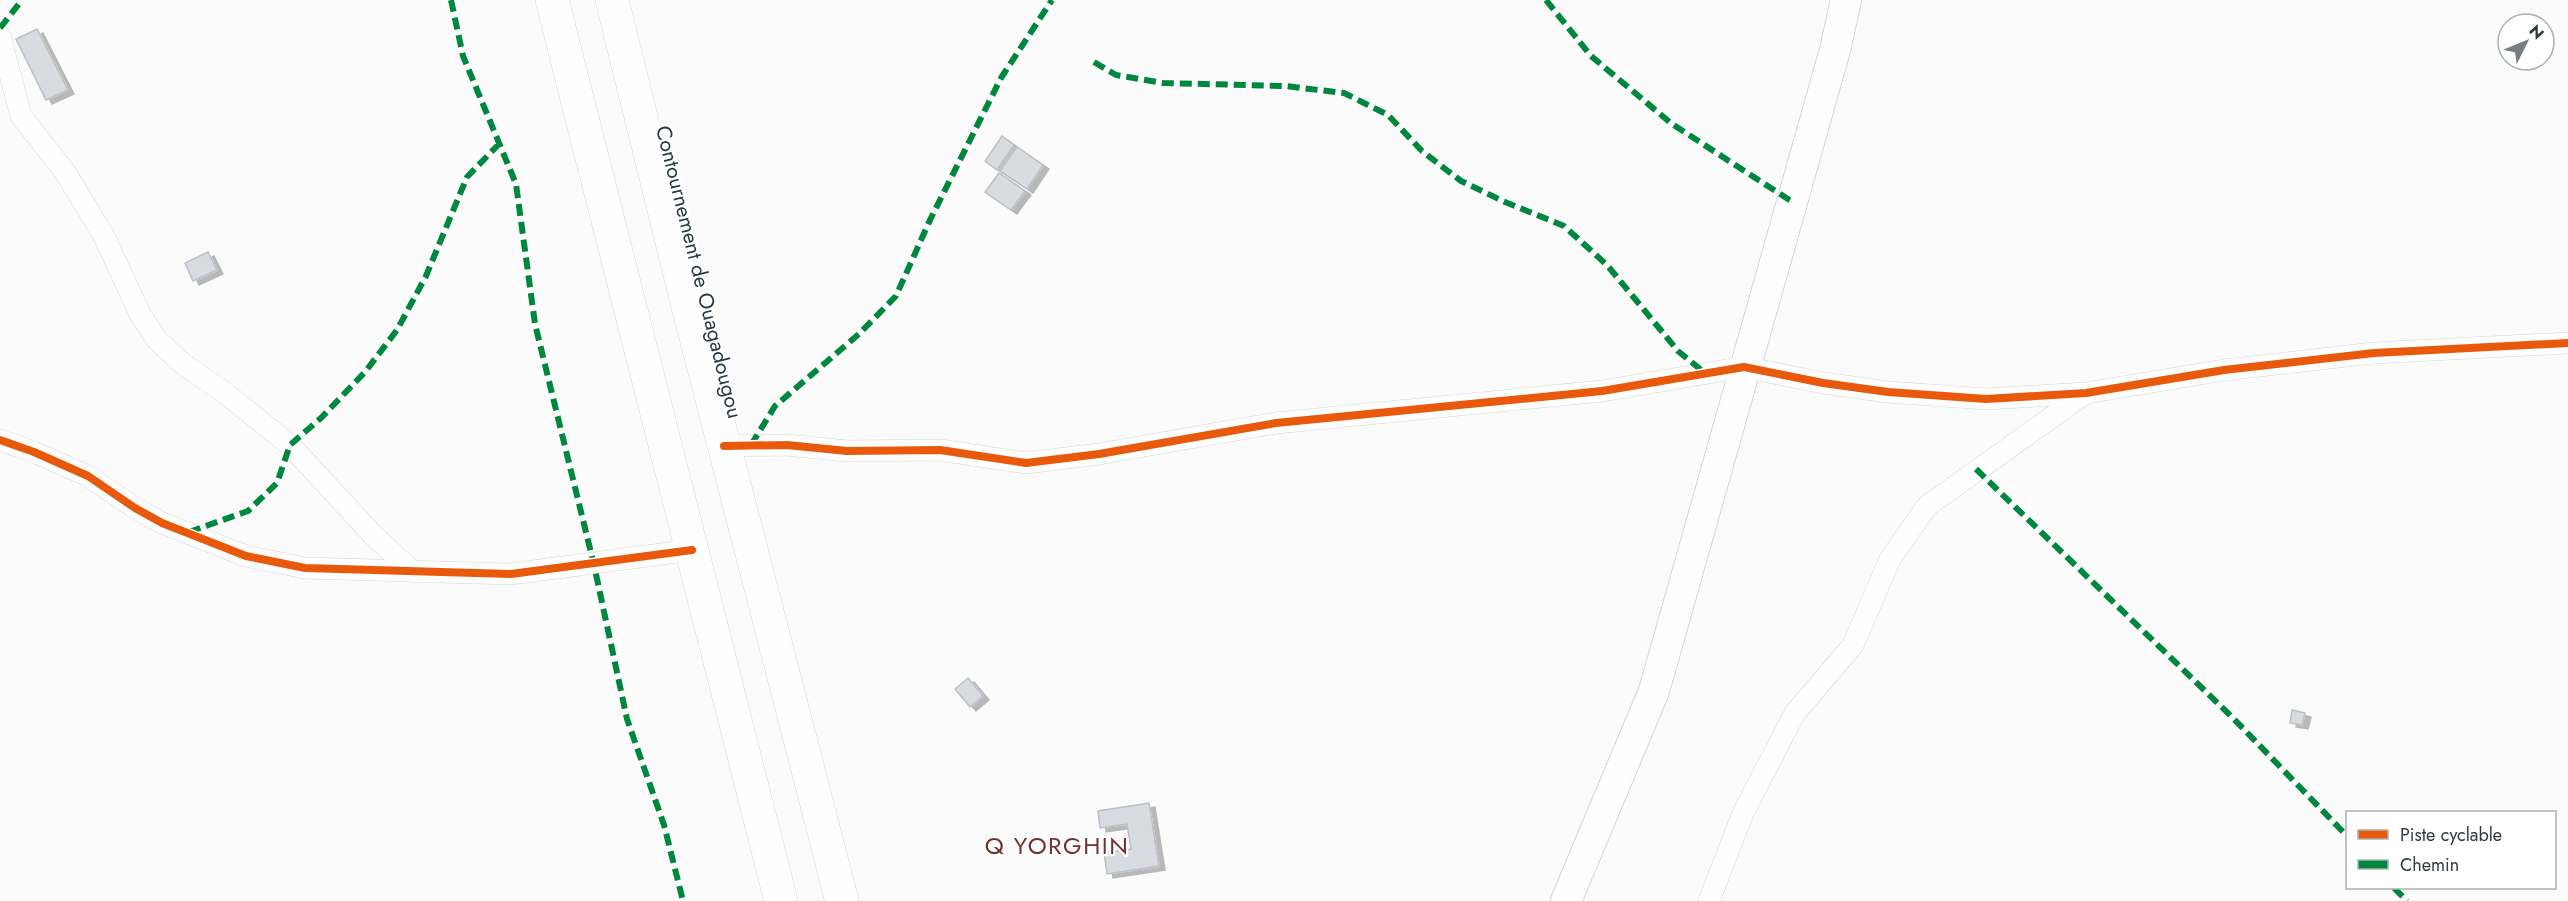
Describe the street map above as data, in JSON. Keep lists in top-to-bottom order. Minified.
{"streets":{"highway":["Contournement de Ouagadougou"]},"districts":["Q YORGHIN"],"legend":["Piste cyclable","Chemin"],"north":"top right"}
